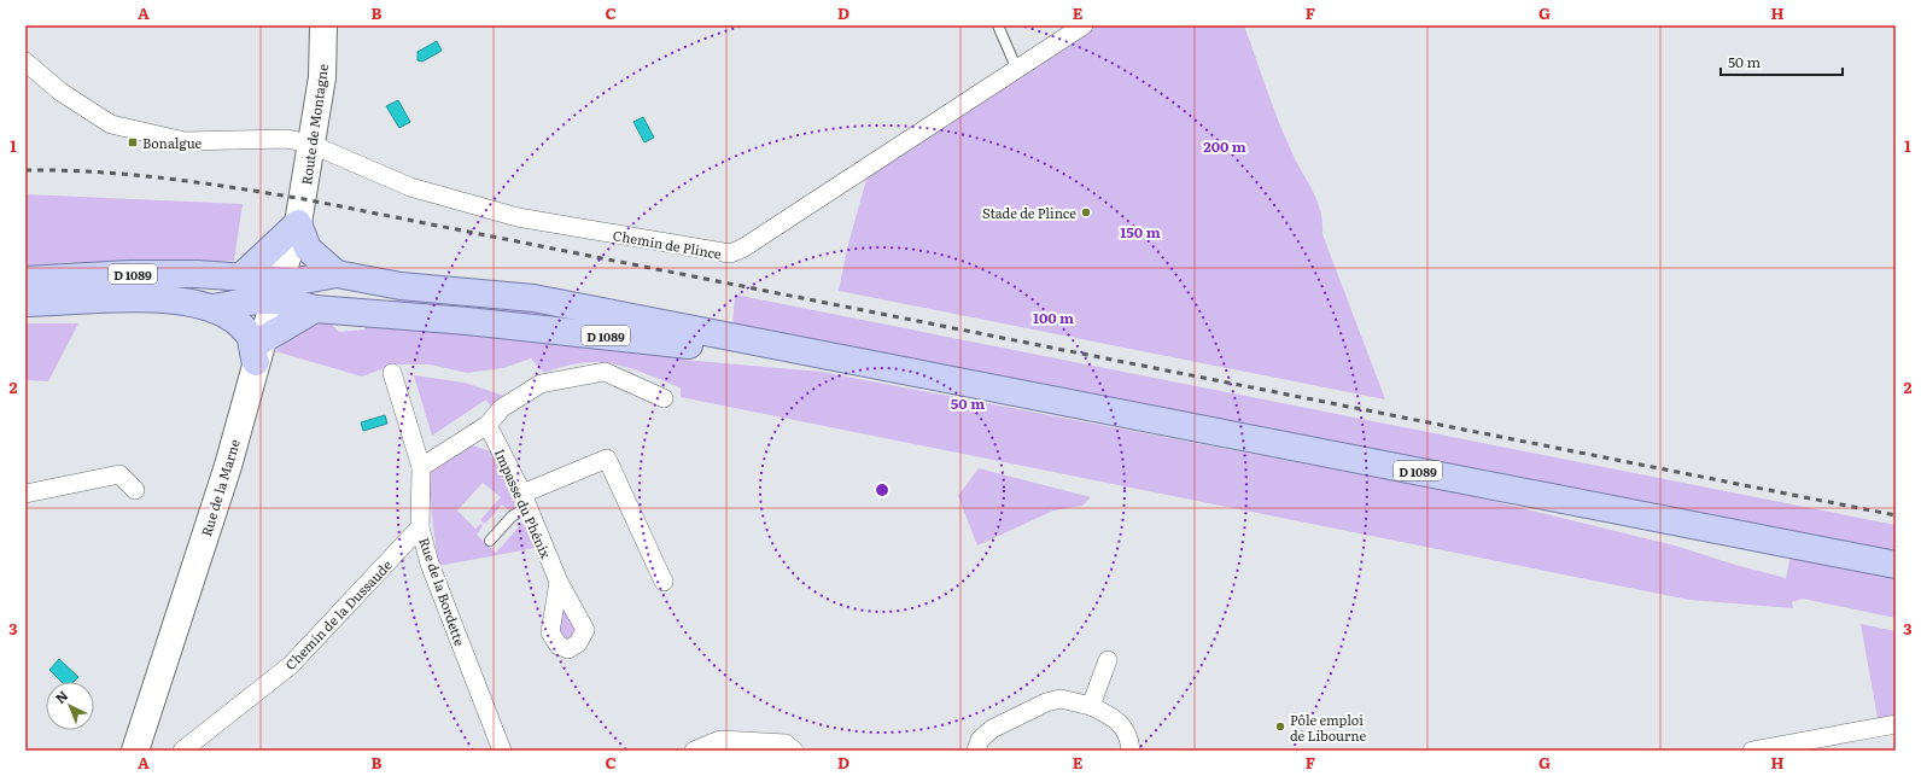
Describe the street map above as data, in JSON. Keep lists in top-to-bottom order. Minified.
{"streets":{"main road":["Route de Montagne","D 1089","Rue de la Marne"],"street":["Chemin de Plince","Impasse du Phénix","Rue de la Bordette","Chemin de la Dussaude"]},"crossings":[["Route de Montagne","Chemin de Plince"],["Route de Montagne","Rue de la Marne"],["D 1089","Rue de la Marne"],["Rue de la Bordette","Chemin de la Dussaude"]],"places":{"transit":["Bonalgue"],"other":["Stade de Plince","Pôle emploi de Libourne"]},"scale_bar":"50 m","north":"top left","grid":{"columns":["A","B","C","D","E","F","G","H"],"rows":["1","2","3"]},"rings":["200 m","150 m","100 m","50 m"]}
